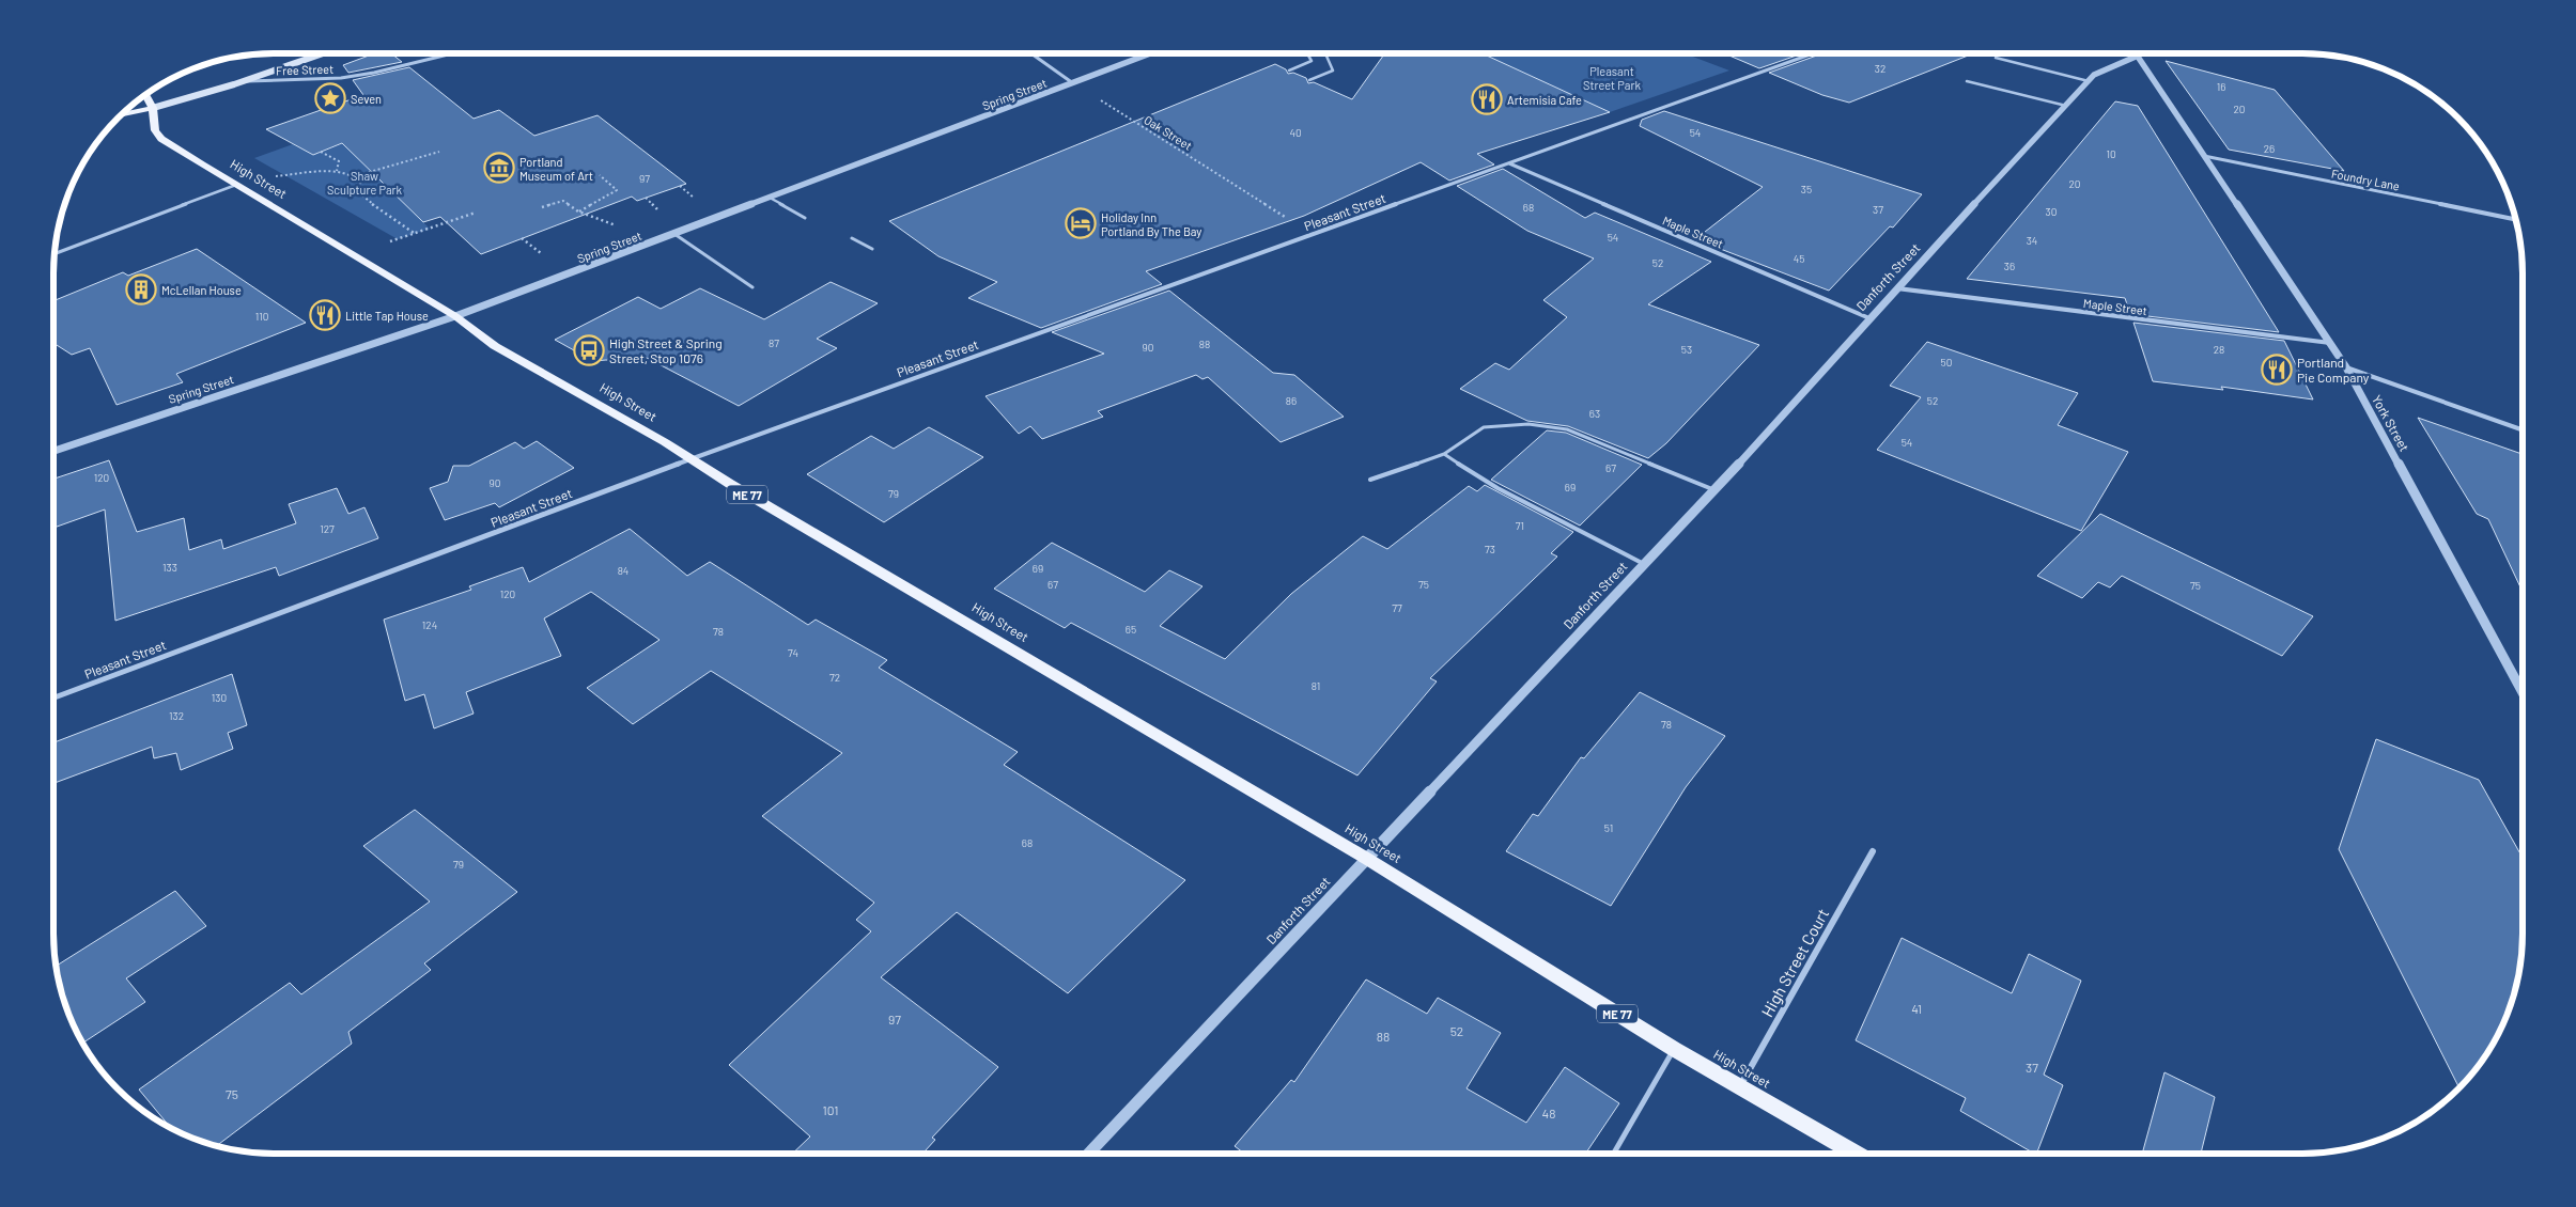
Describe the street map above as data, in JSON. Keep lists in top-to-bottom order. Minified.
{"streets":{"main road":["High Street","ME 77"],"street":["Free Street","Spring Street","Foundry Lane","Pleasant Street","Maple Street","Danforth Street","York Street","High Street Court"],"path":["Oak Street"]},"crossings":[["Spring Street","Oak Street"],["Spring Street","High Street"],["Oak Street","Pleasant Street"],["High Street","Pleasant Street"],["High Street","Danforth Street"],["High Street","High Street Court"],["Foundry Lane","York Street"],["Pleasant Street","Maple Street"],["Maple Street","Danforth Street"],["Maple Street","York Street"],["Danforth Street","York Street"]],"parks":["Pleasant Street Park","Shaw Sculpture Park"],"places":{"place":["Seven"],"restaurant":["Artemisia Cafe","Little Tap House","Portland Pie Company"],"museum":["Portland Museum of Art"],"hotel":["Holiday Inn Portland By The Bay"],"building":["McLellan House"],"bus stop":["High Street & Spring Street, Stop 1076"]},"house_numbers":["32","16","20","40","54","26","10","97","20","35","68","37","30","54","34","45","52","36","110","87","88","90","53","28","50","86","52","63","54","67","120","90","69","79","71","127","73","133","69","84","67","75","75","120","77","124","65","78","74","72","81","130","132","78","51","68","79","41","97","52","88","37","75","101","48"]}
